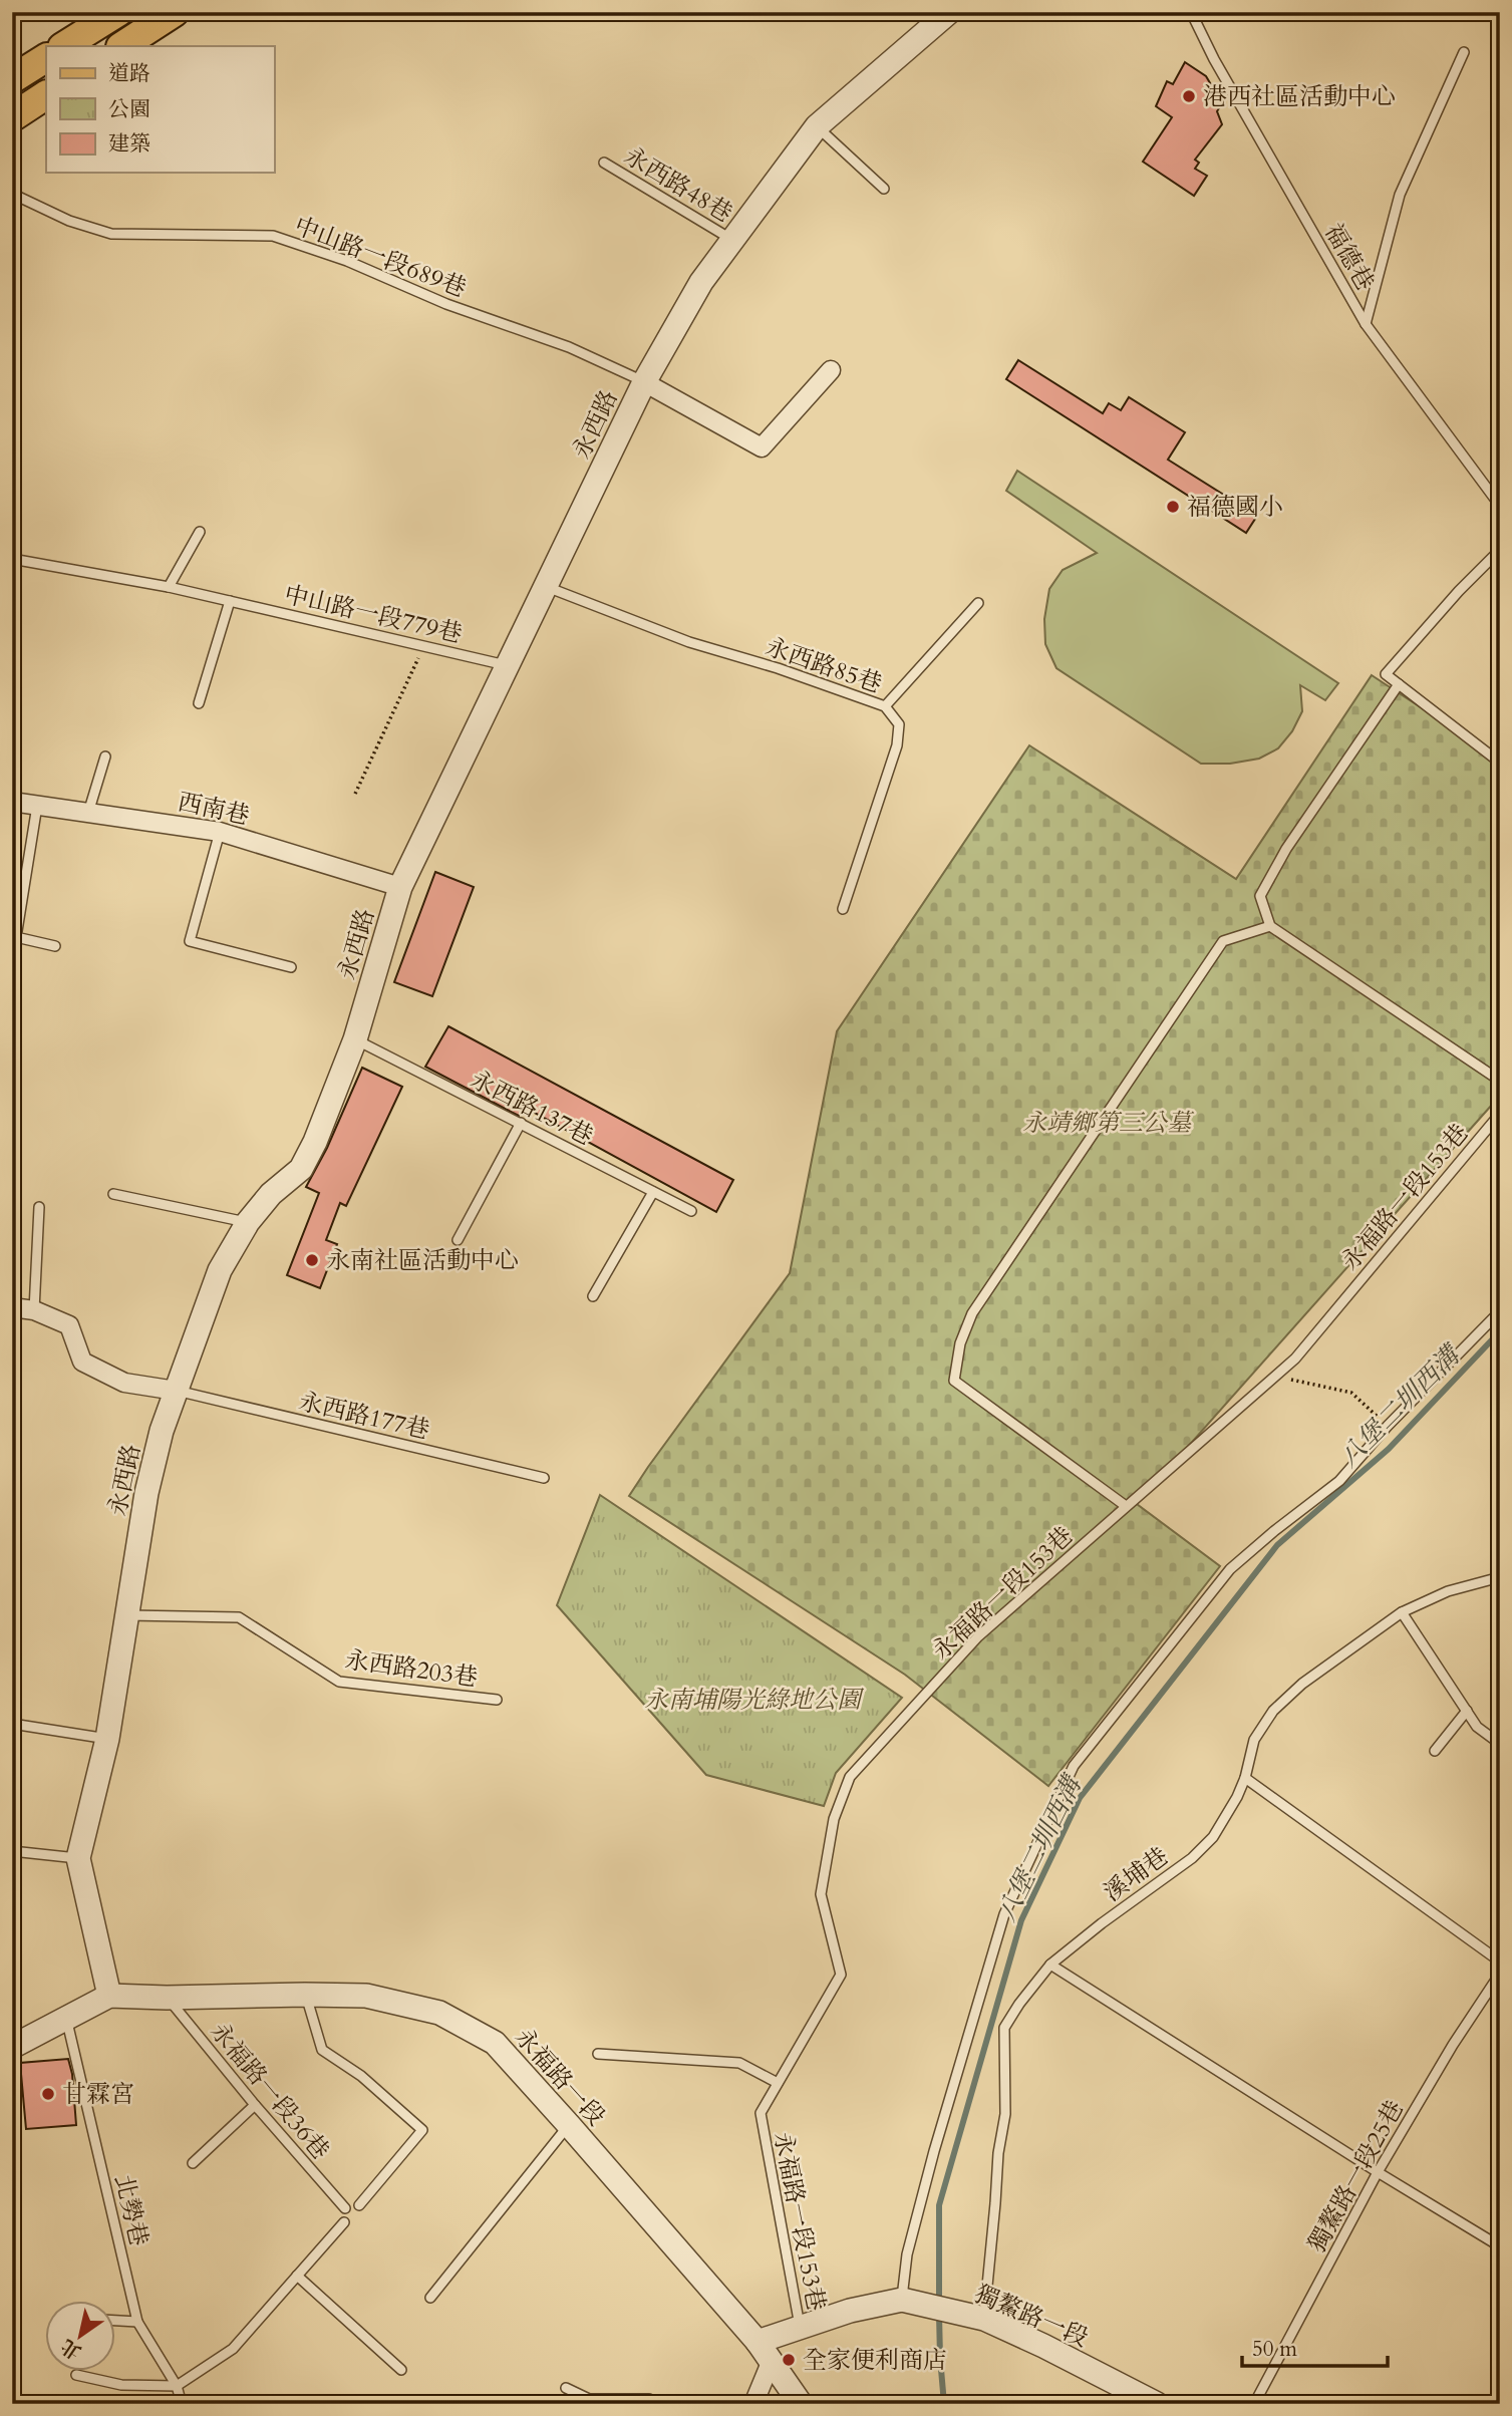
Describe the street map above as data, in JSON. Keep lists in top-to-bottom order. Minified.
{"streets":{"street":["永西路","西南巷","永福路一段","獨鰲路一段"],"lane":["永西路48巷","中山路一段689巷","福德巷","中山路一段779巷","永西路85巷","永西路137巷","永福路一段153巷","永西路177巷","永西路203巷","溪埔巷","永福路一段36巷","獨鰲路一段25巷","北勢巷"]},"crossings":[["永西路48巷","永西路"],["中山路一段689巷","永西路"],["永西路","中山路一段779巷"],["永西路","永西路85巷"],["永西路","西南巷"],["永西路","永西路137巷"],["永西路","永西路177巷"],["永西路","永西路203巷"],["永西路","永福路一段"],["永福路一段153巷","獨鰲路一段"],["溪埔巷","獨鰲路一段"],["永福路一段","永福路一段36巷"],["永福路一段","北勢巷"],["永福路一段","獨鰲路一段"]],"water":["八堡二圳西溝"],"parks":["永靖鄉第三公墓","永南埔陽光綠地公園"],"places":["港西社區活動中心","福德國小","永南社區活動中心","甘霖宮","全家便利商店"],"legend":["道路","公園","建築"],"scale_bar":"50 m","north":"bottom left"}
